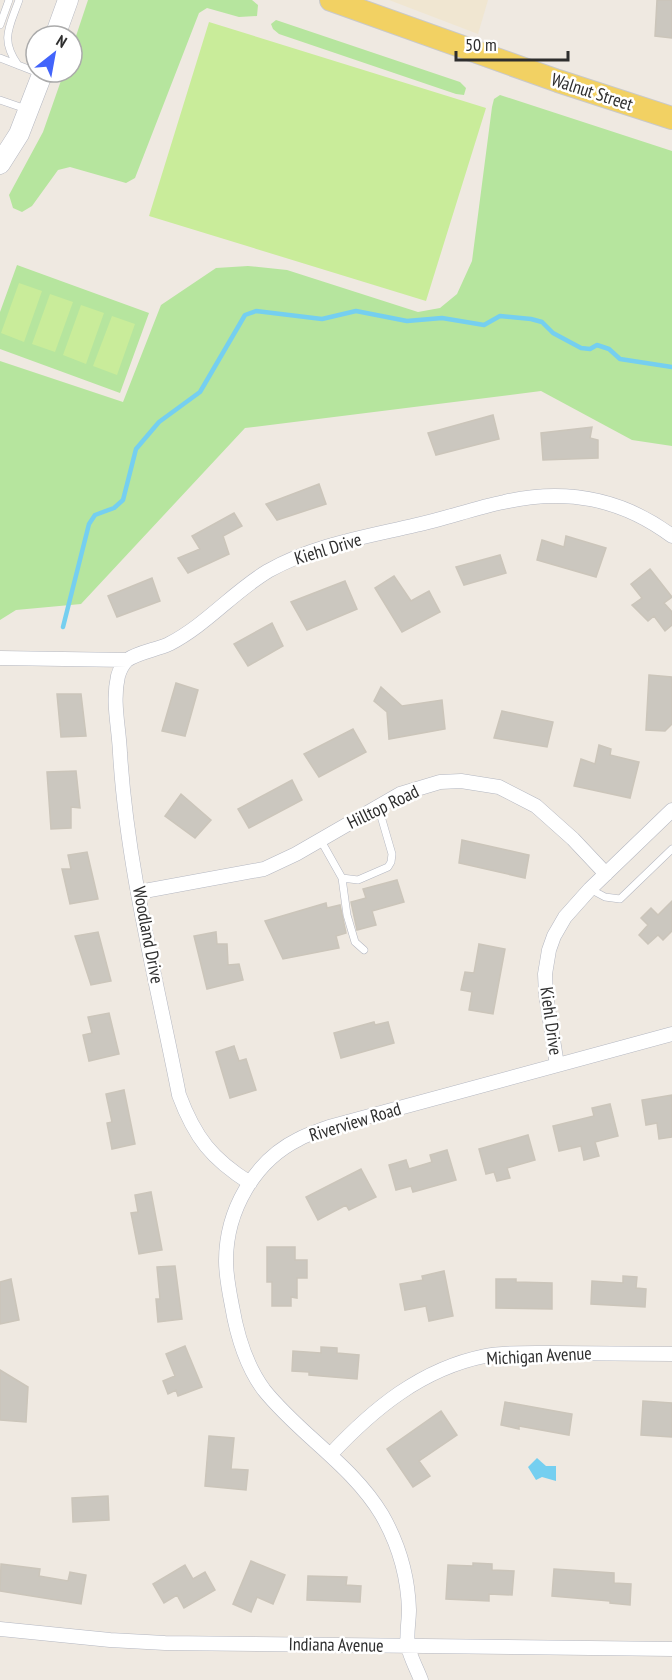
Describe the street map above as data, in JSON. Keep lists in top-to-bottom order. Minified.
{"streets":{"main road":["Walnut Street"],"street":["Kiehl Drive","Hilltop Road","Woodland Drive","Riverview Road","Michigan Avenue","Indiana Avenue"]},"crossings":[["Kiehl Drive","Hilltop Road"],["Kiehl Drive","Woodland Drive"],["Kiehl Drive","Riverview Road"],["Hilltop Road","Woodland Drive"],["Woodland Drive","Riverview Road"],["Riverview Road","Michigan Avenue"],["Riverview Road","Indiana Avenue"]],"scale_bar":"50 m","north":"top right"}
